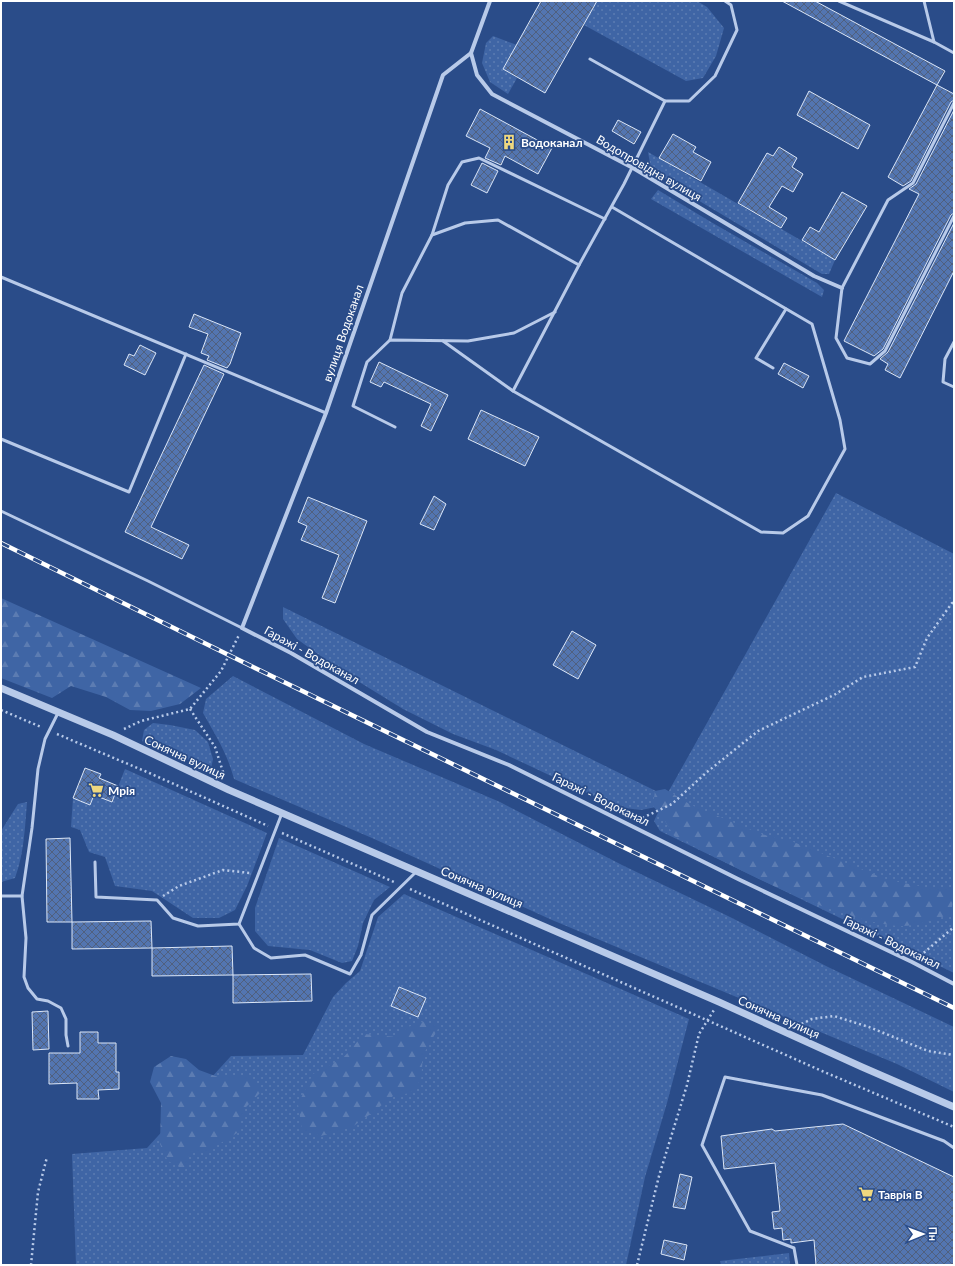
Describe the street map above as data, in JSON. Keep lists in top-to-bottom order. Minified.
{"streets":{"street":["Водопровідна вулиця","вулиця Водоканал","Гаражі - Водоканал","Сонячна вулиця"]},"crossings":[["Водопровідна вулиця","вулиця Водоканал"],["вулиця Водоканал","Гаражі - Водоканал"]],"places":{"building":["Водоканал"],"supermarket":["Мрія","Таврія В"]},"north":"right"}
